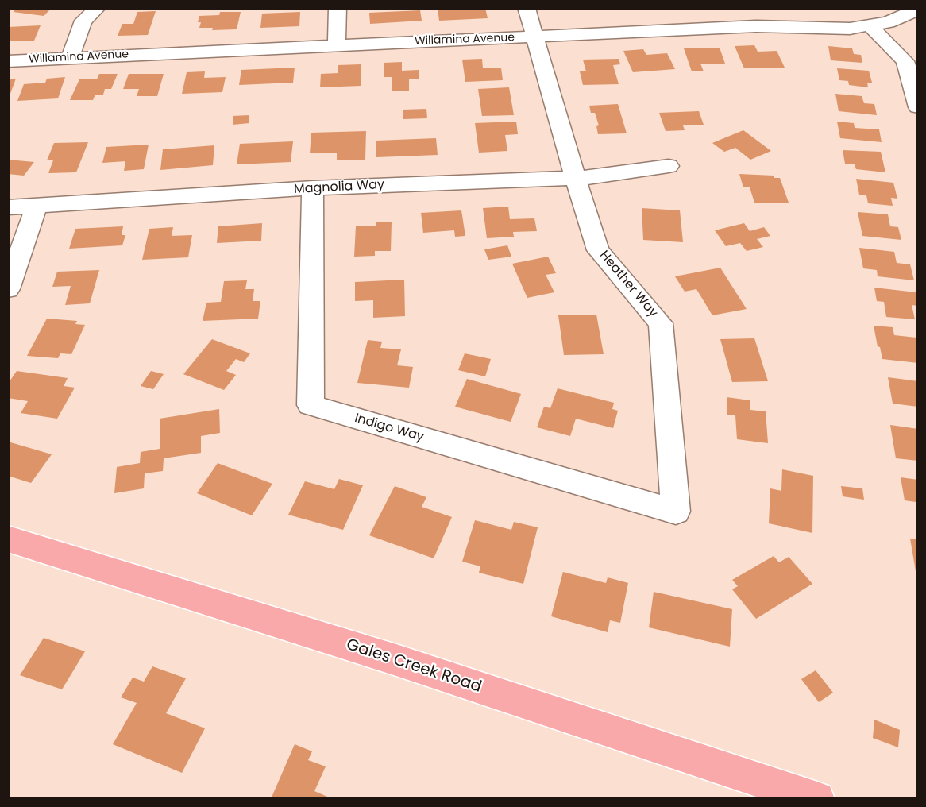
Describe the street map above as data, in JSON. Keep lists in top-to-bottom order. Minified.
{"streets":{"main road":["Gales Creek Road"],"street":["Willamina Avenue","Magnolia Way","Heather Way","Indigo Way"]},"crossings":[["Willamina Avenue","Heather Way"],["Magnolia Way","Heather Way"],["Magnolia Way","Indigo Way"],["Heather Way","Indigo Way"]]}
